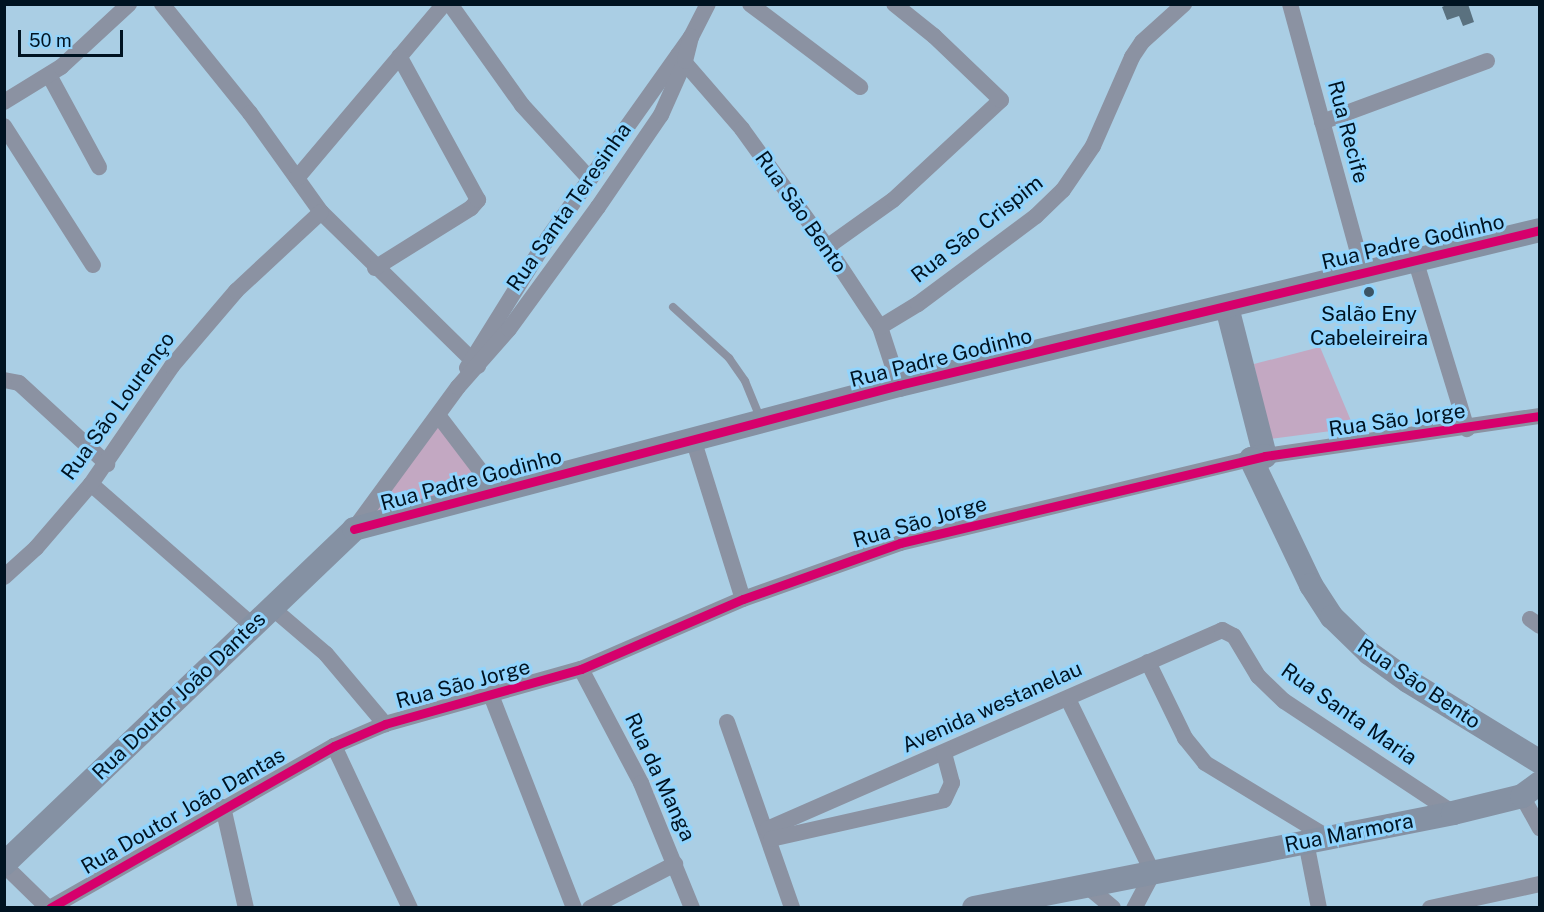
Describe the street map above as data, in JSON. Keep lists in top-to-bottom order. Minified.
{"streets":{"street":["Rua Recife","Rua Santa Teresinha","Rua São Bento","Rua São Crispim","Rua Padre Godinho","Rua São Lourenço","Rua São Jorge","Rua Doutor João Dantes","Avenida westanelau","Rua Santa Maria","Rua da Manga","Rua Doutor João Dantas","Rua Marmora"]},"crossings":[["Rua Recife","Rua Padre Godinho"],["Rua Santa Teresinha","Rua São Bento"],["Rua Santa Teresinha","Rua Padre Godinho"],["Rua Santa Teresinha","Rua Doutor João Dantes"],["Rua São Bento","Rua São Crispim"],["Rua São Bento","Rua Padre Godinho"],["Rua São Bento","Rua São Jorge"],["Rua Padre Godinho","Rua Doutor João Dantes"],["Rua São Jorge","Rua da Manga"],["Rua São Jorge","Rua Doutor João Dantas"],["Avenida westanelau","Rua Santa Maria"],["Rua Santa Maria","Rua Marmora"]],"places":["Salão Eny Cabeleireira"],"scale_bar":"50 m"}
